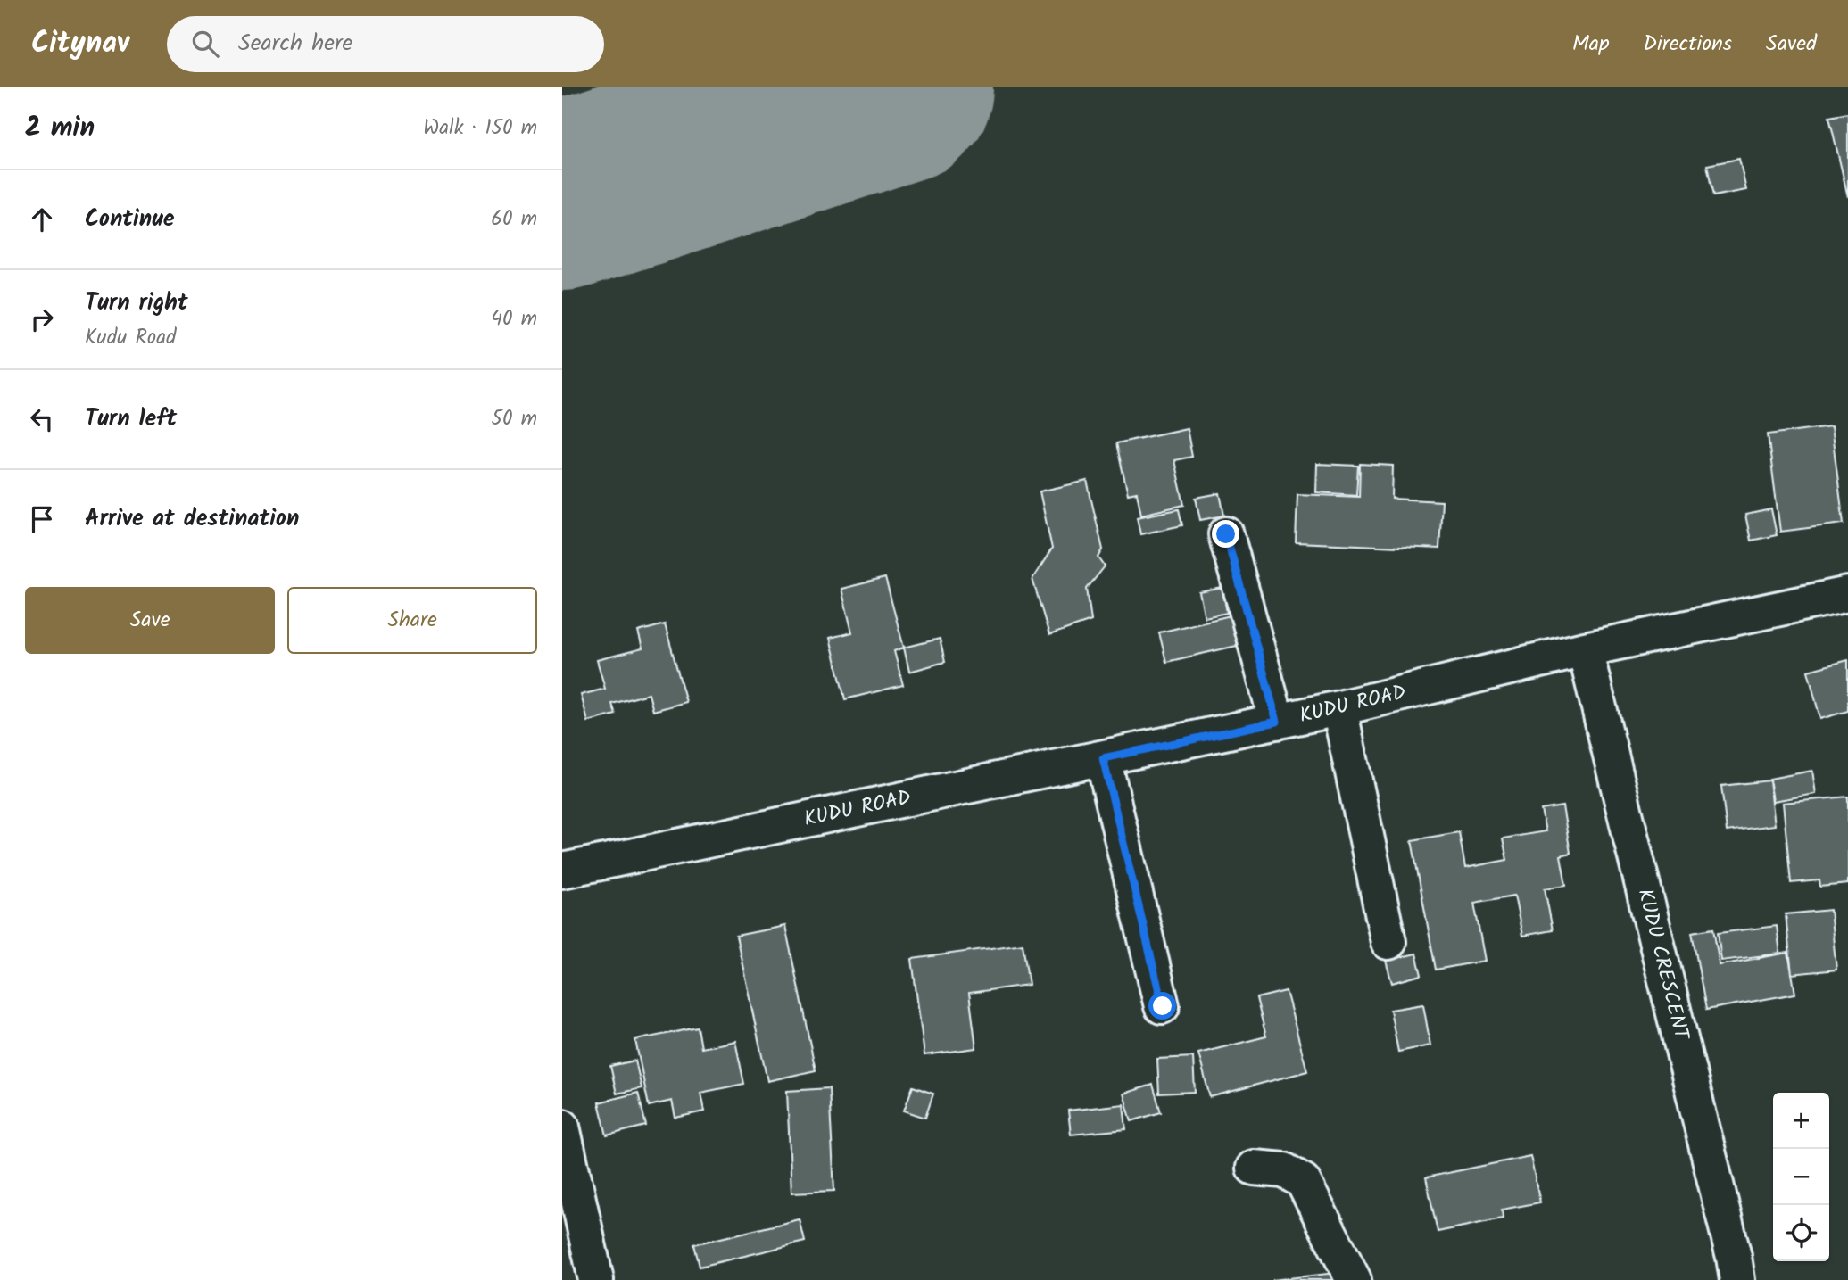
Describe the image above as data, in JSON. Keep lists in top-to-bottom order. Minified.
{"streets":{"street":["KUDU ROAD","KUDU CRESCENT"]},"crossings":[["KUDU ROAD","KUDU CRESCENT"]],"page":{"header":"Citynav","search":"Search here","nav":["Map","Directions","Saved"],"heading":["2 min","Walk · 150 m"],"list":[["Continue","60 m"],["Turn right","Kudu Road","40 m"],["Turn left","50 m"],"Arrive at destination"],"buttons":["Save","Share"],"map_buttons":["+","−"]}}
